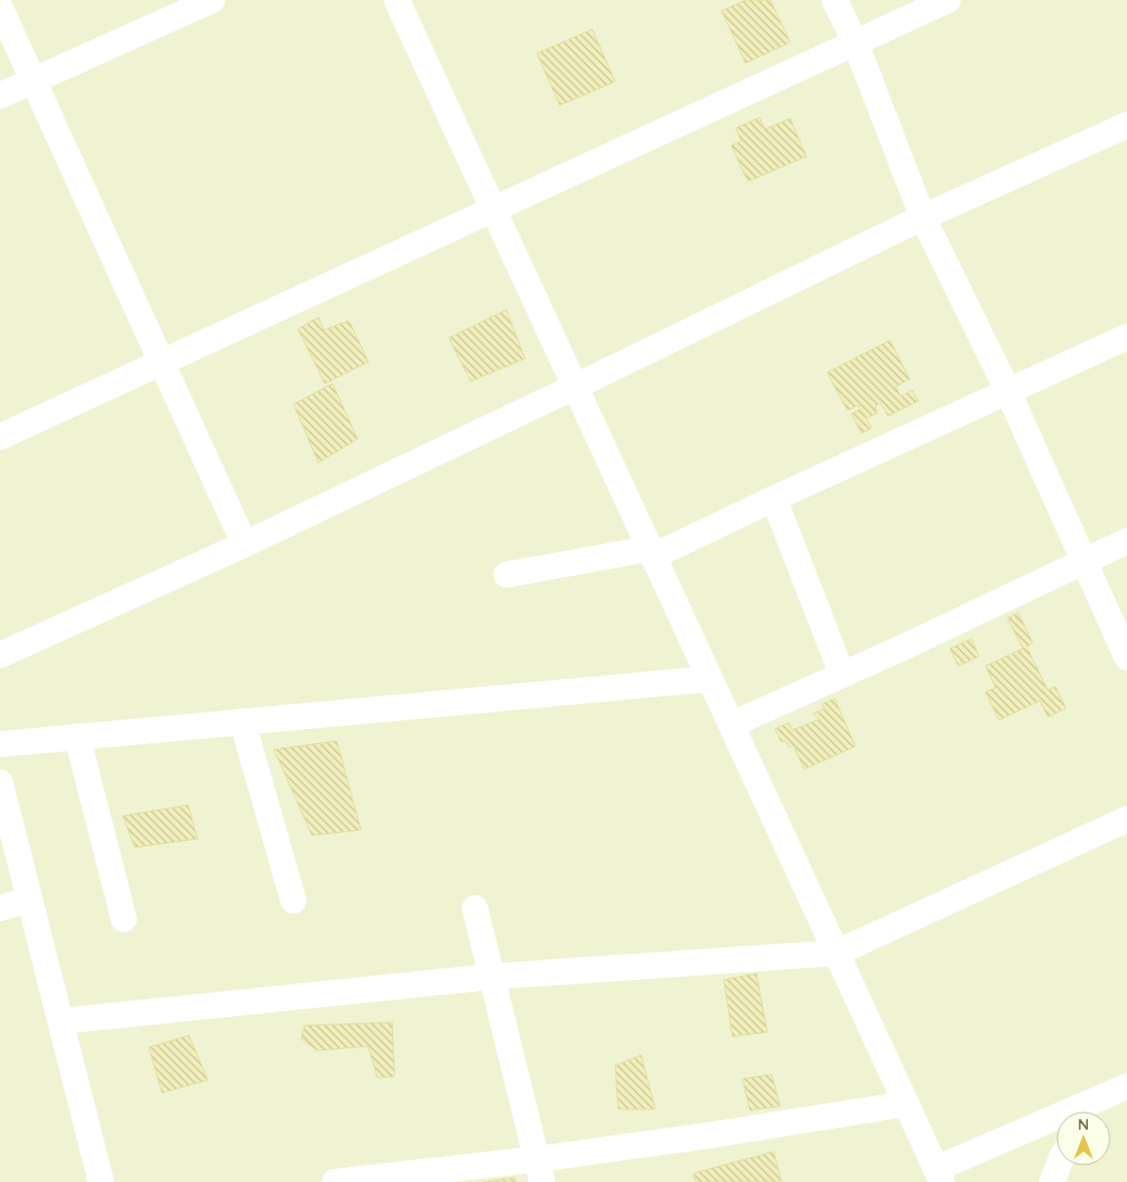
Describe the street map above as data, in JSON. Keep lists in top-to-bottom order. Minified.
{"north":"top"}
